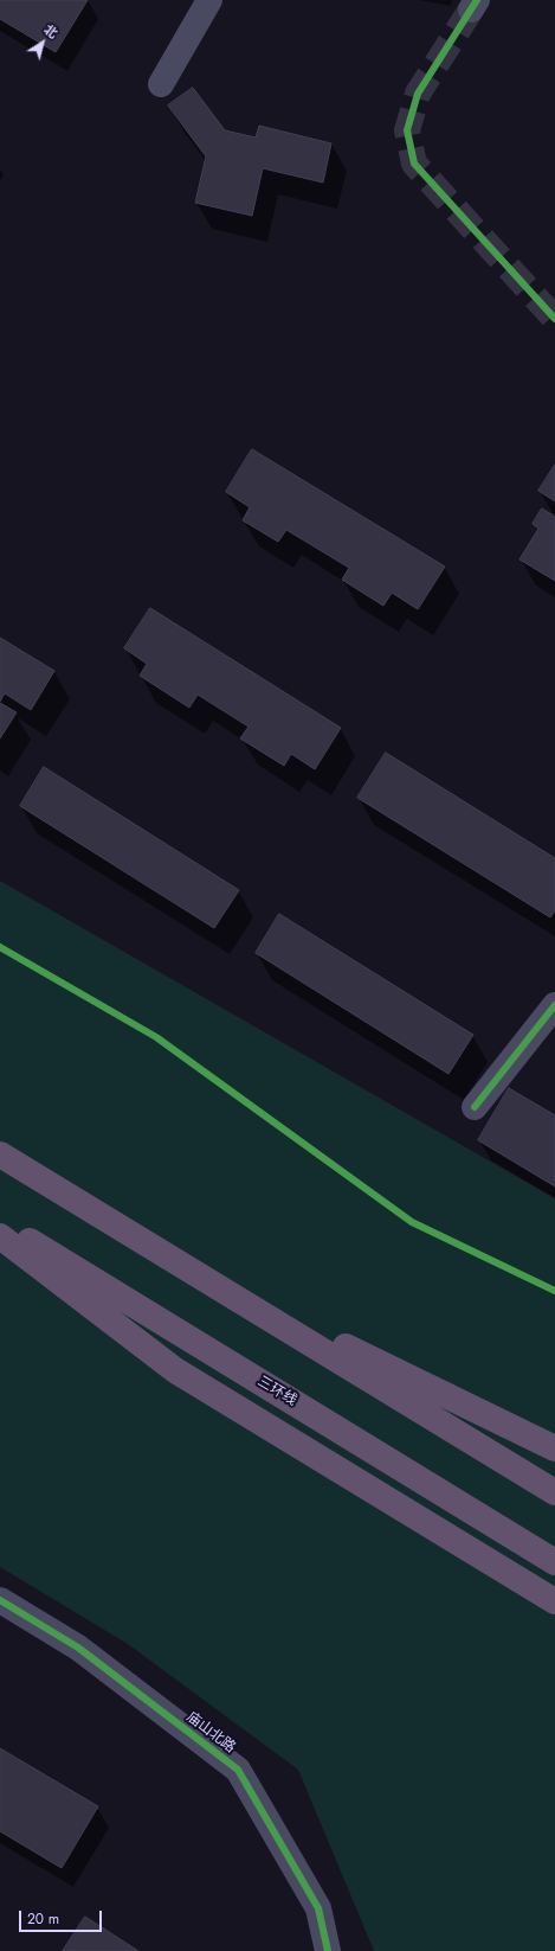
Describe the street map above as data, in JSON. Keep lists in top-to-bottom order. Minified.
{"streets":{"highway":["三环线"],"street":["庙山北路"]},"scale_bar":"20 m","north":"top right"}
